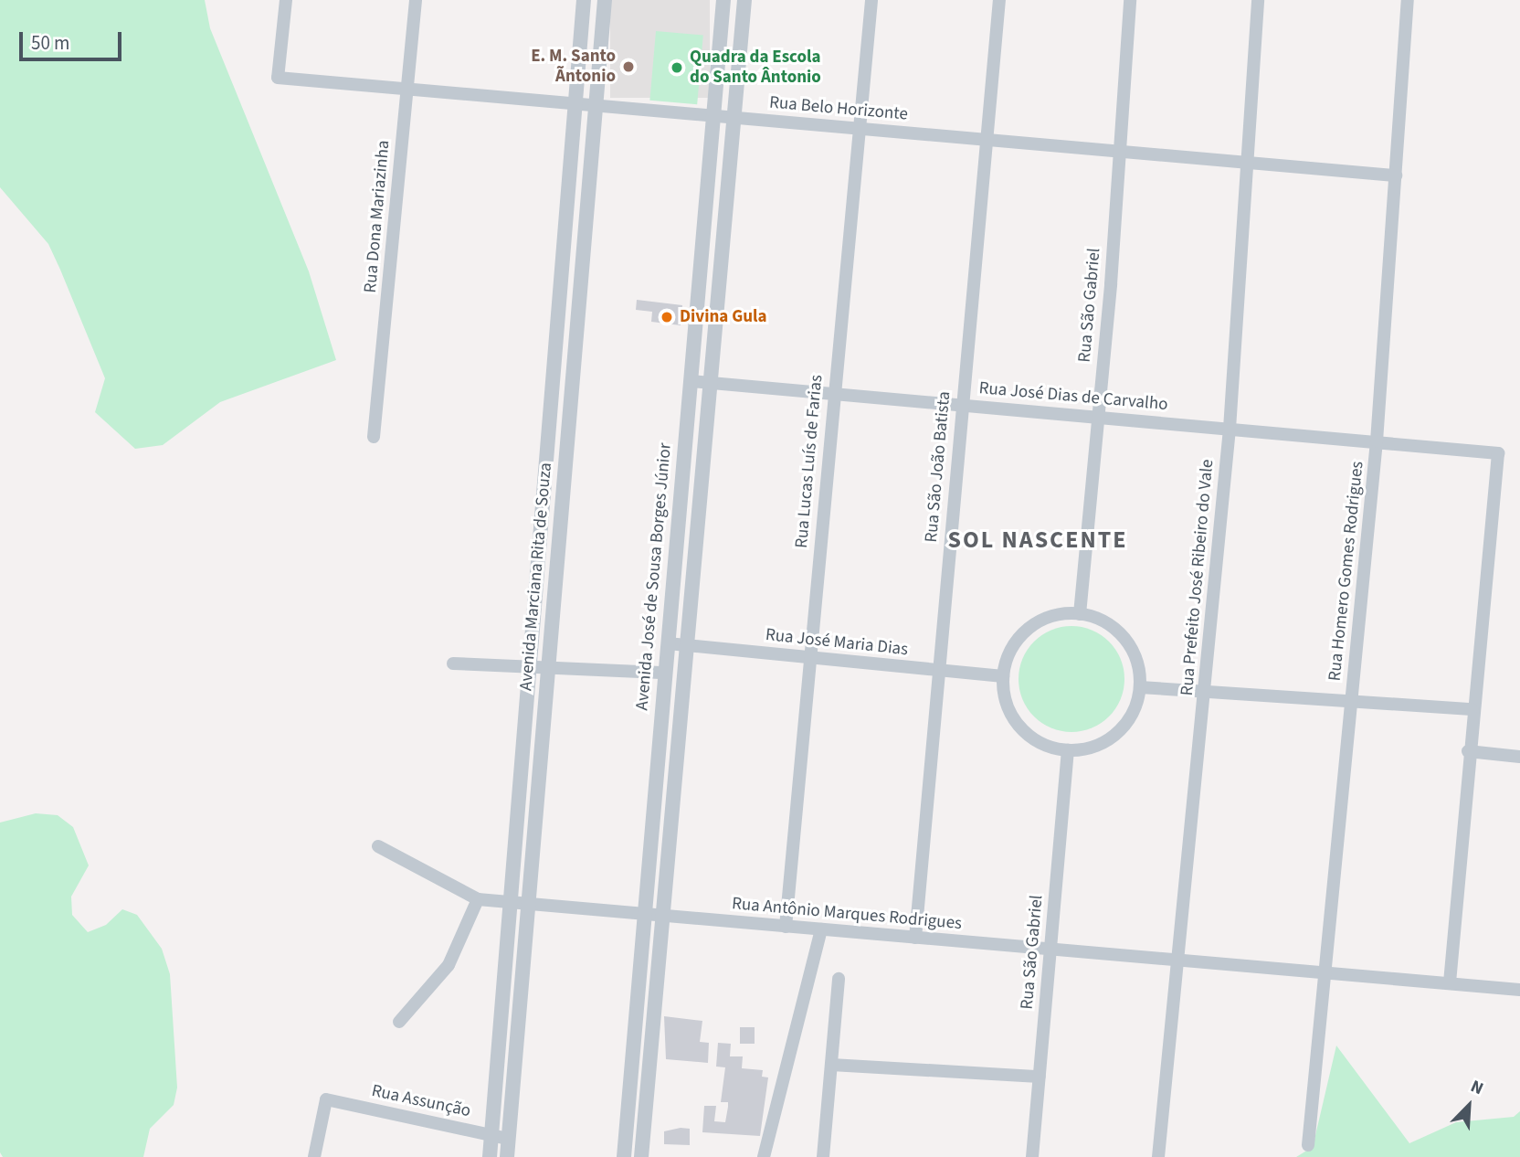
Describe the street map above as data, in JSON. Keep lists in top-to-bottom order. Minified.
{"streets":{"street":["Rua Belo Horizonte","Rua Dona Mariazinha","Rua São Gabriel","Rua José Dias de Carvalho","Rua Lucas Luís de Farias","Rua São João Batista","Rua Homero Gomes Rodrigues","Avenida Marciana Rita de Souza","Avenida José de Sousa Borges Júnior","Rua Prefeito José Ribeiro do Vale","Rua José Maria Dias","Rua Antônio Marques Rodrigues","Rua Assunção"]},"crossings":[["Rua Belo Horizonte","Rua Dona Mariazinha"],["Rua Belo Horizonte","Rua São Gabriel"],["Rua Belo Horizonte","Rua Lucas Luís de Farias"],["Rua Belo Horizonte","Rua São João Batista"],["Rua Belo Horizonte","Rua Homero Gomes Rodrigues"],["Rua Belo Horizonte","Avenida Marciana Rita de Souza"],["Rua Belo Horizonte","Avenida José de Sousa Borges Júnior"],["Rua Belo Horizonte","Rua Prefeito José Ribeiro do Vale"],["Rua São Gabriel","Rua José Dias de Carvalho"],["Rua São Gabriel","Rua José Maria Dias"],["Rua São Gabriel","Rua Antônio Marques Rodrigues"],["Rua José Dias de Carvalho","Rua Lucas Luís de Farias"],["Rua José Dias de Carvalho","Rua São João Batista"],["Rua José Dias de Carvalho","Rua Homero Gomes Rodrigues"],["Rua José Dias de Carvalho","Avenida José de Sousa Borges Júnior"],["Rua José Dias de Carvalho","Rua Prefeito José Ribeiro do Vale"],["Rua José Dias de Carvalho","Rua Antônio Marques Rodrigues"],["Rua Lucas Luís de Farias","Rua José Maria Dias"],["Rua Lucas Luís de Farias","Rua Antônio Marques Rodrigues"],["Rua São João Batista","Rua José Maria Dias"],["Rua São João Batista","Rua Antônio Marques Rodrigues"],["Rua Homero Gomes Rodrigues","Rua Antônio Marques Rodrigues"],["Avenida Marciana Rita de Souza","Rua Antônio Marques Rodrigues"],["Avenida Marciana Rita de Souza","Rua Assunção"],["Avenida José de Sousa Borges Júnior","Rua José Maria Dias"],["Avenida José de Sousa Borges Júnior","Rua Antônio Marques Rodrigues"],["Rua Prefeito José Ribeiro do Vale","Rua Antônio Marques Rodrigues"]],"districts":["SOL NASCENTE"],"places":["E. M. Santo Ãntonio","Quadra da Escola do Santo Ântonio","Divina Gula"],"scale_bar":"50 m","north":"top right"}
